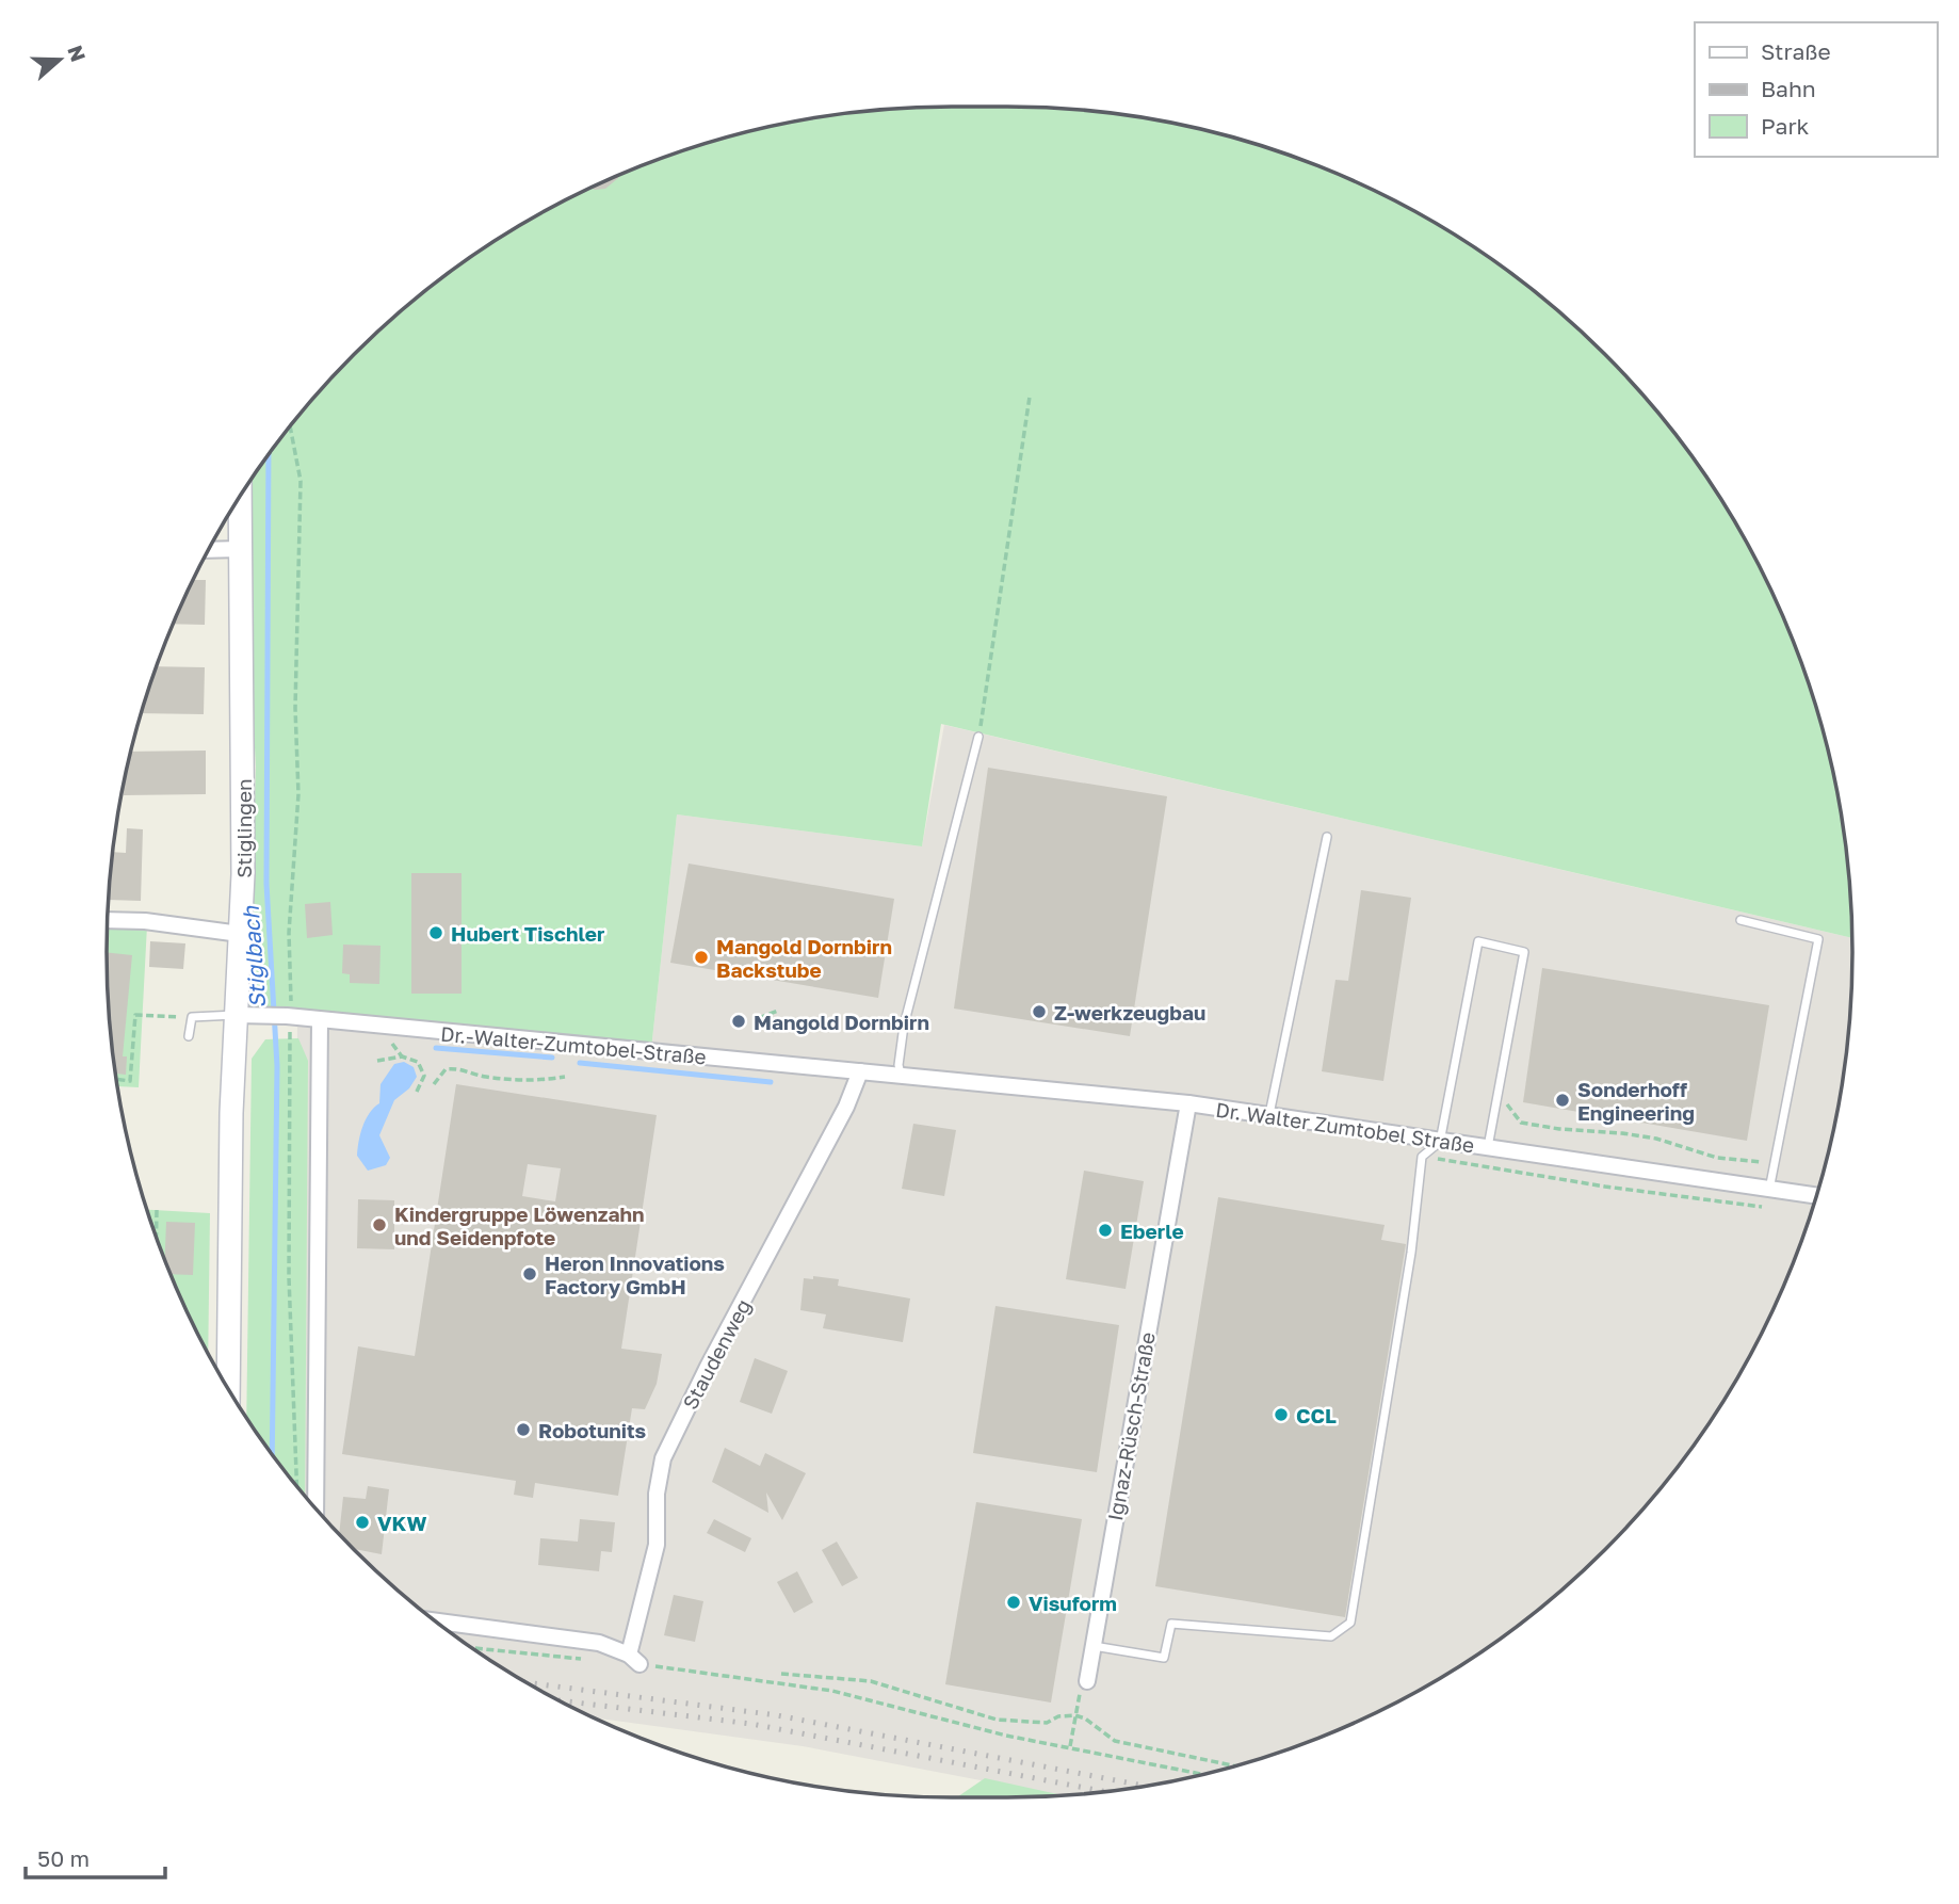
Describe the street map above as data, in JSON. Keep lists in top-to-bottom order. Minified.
{"streets":{"main road":["Stiglingen"],"street":["Dr.-Walter-Zumtobel-Straße","Dr. Walter Zumtobel Straße","Staudenweg","Ignaz-Rüsch-Straße"]},"crossings":[["Dr.-Walter-Zumtobel-Straße","Dr. Walter Zumtobel Straße"],["Dr.-Walter-Zumtobel-Straße","Staudenweg"],["Dr. Walter Zumtobel Straße","Staudenweg"],["Dr. Walter Zumtobel Straße","Ignaz-Rüsch-Straße"]],"water":["Stiglbach"],"places":["Hubert Tischler","Mangold Dornbirn Backstube","Z-werkzeugbau","Mangold Dornbirn","Sonderhoff Engineering","Kindergruppe Löwenzahn und Seidenpfote","Eberle","Heron Innovations Factory GmbH","CCL","Robotunits","VKW","Visuform"],"legend":["Straße","Bahn","Park"],"scale_bar":"50 m","north":"right"}
